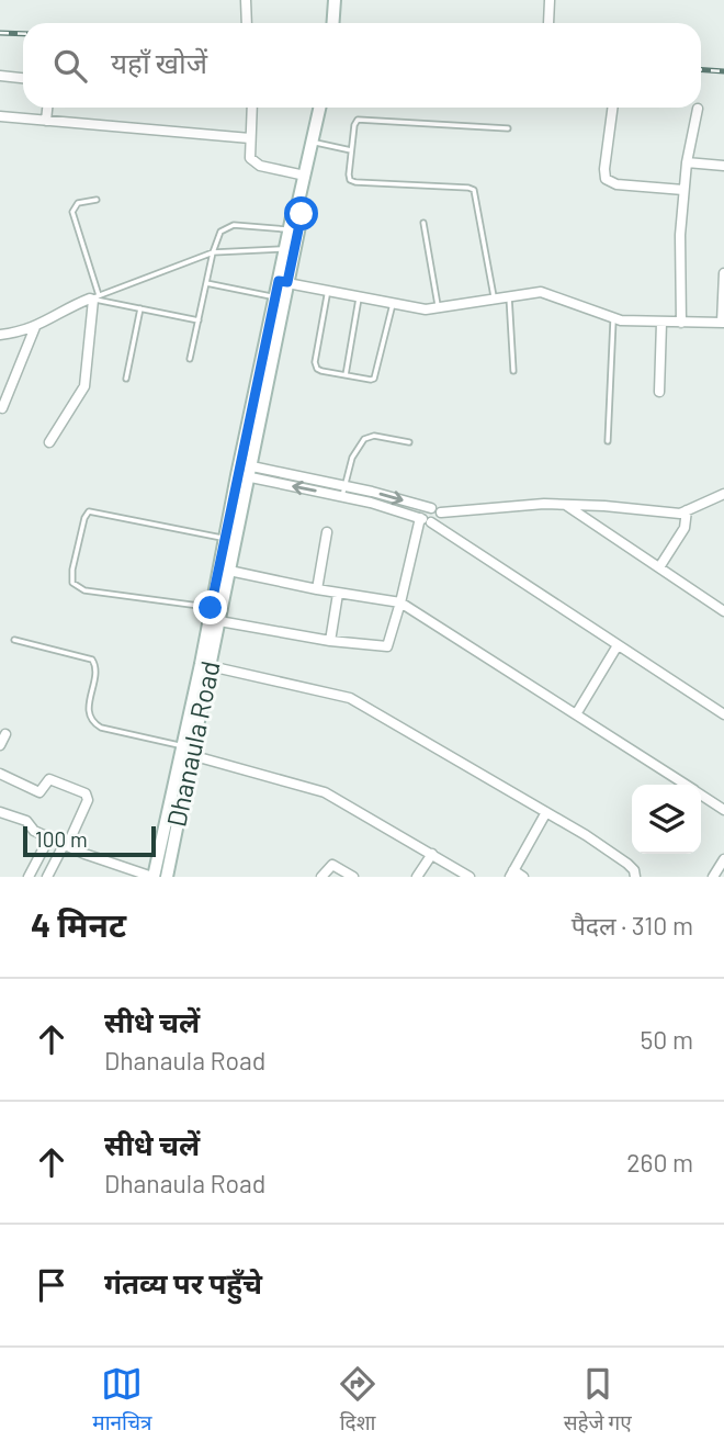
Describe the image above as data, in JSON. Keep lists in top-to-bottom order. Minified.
{"streets":{"street":["Dhanaula Road"]},"scale_bar":"100 m","page":{"search":"यहाँ खोजें","scale":"100 m","heading":["4 मिनट","पैदल · 310 m"],"list":[["सीधे चलें","Dhanaula Road","50 m"],["सीधे चलें","Dhanaula Road","260 m"],"गंतव्य पर पहुँचे"],"nav":["मानचित्र","दिशा","सहेजे गए"]}}
